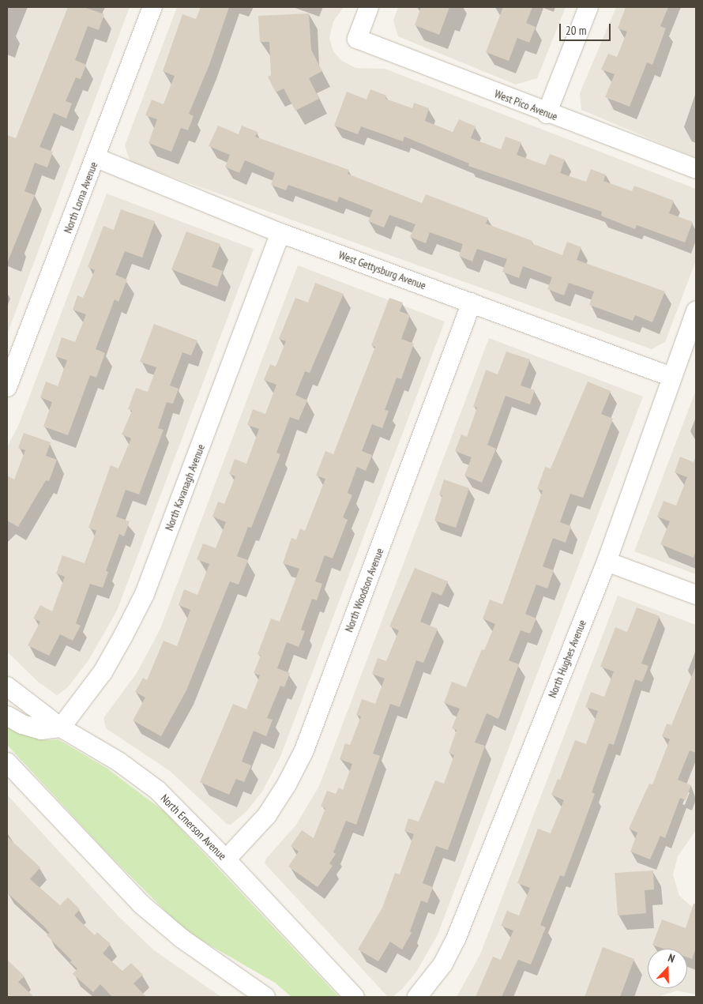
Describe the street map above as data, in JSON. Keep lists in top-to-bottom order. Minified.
{"streets":{"street":["West Pico Avenue","North Lorna Avenue","West Gettysburg Avenue","North Kavanagh Avenue","North Woodson Avenue","North Hughes Avenue","North Emerson Avenue"]},"crossings":[["North Lorna Avenue","West Gettysburg Avenue"],["West Gettysburg Avenue","North Kavanagh Avenue"],["West Gettysburg Avenue","North Woodson Avenue"],["West Gettysburg Avenue","North Hughes Avenue"],["North Kavanagh Avenue","North Emerson Avenue"],["North Woodson Avenue","North Emerson Avenue"]],"scale_bar":"20 m","north":"top"}
